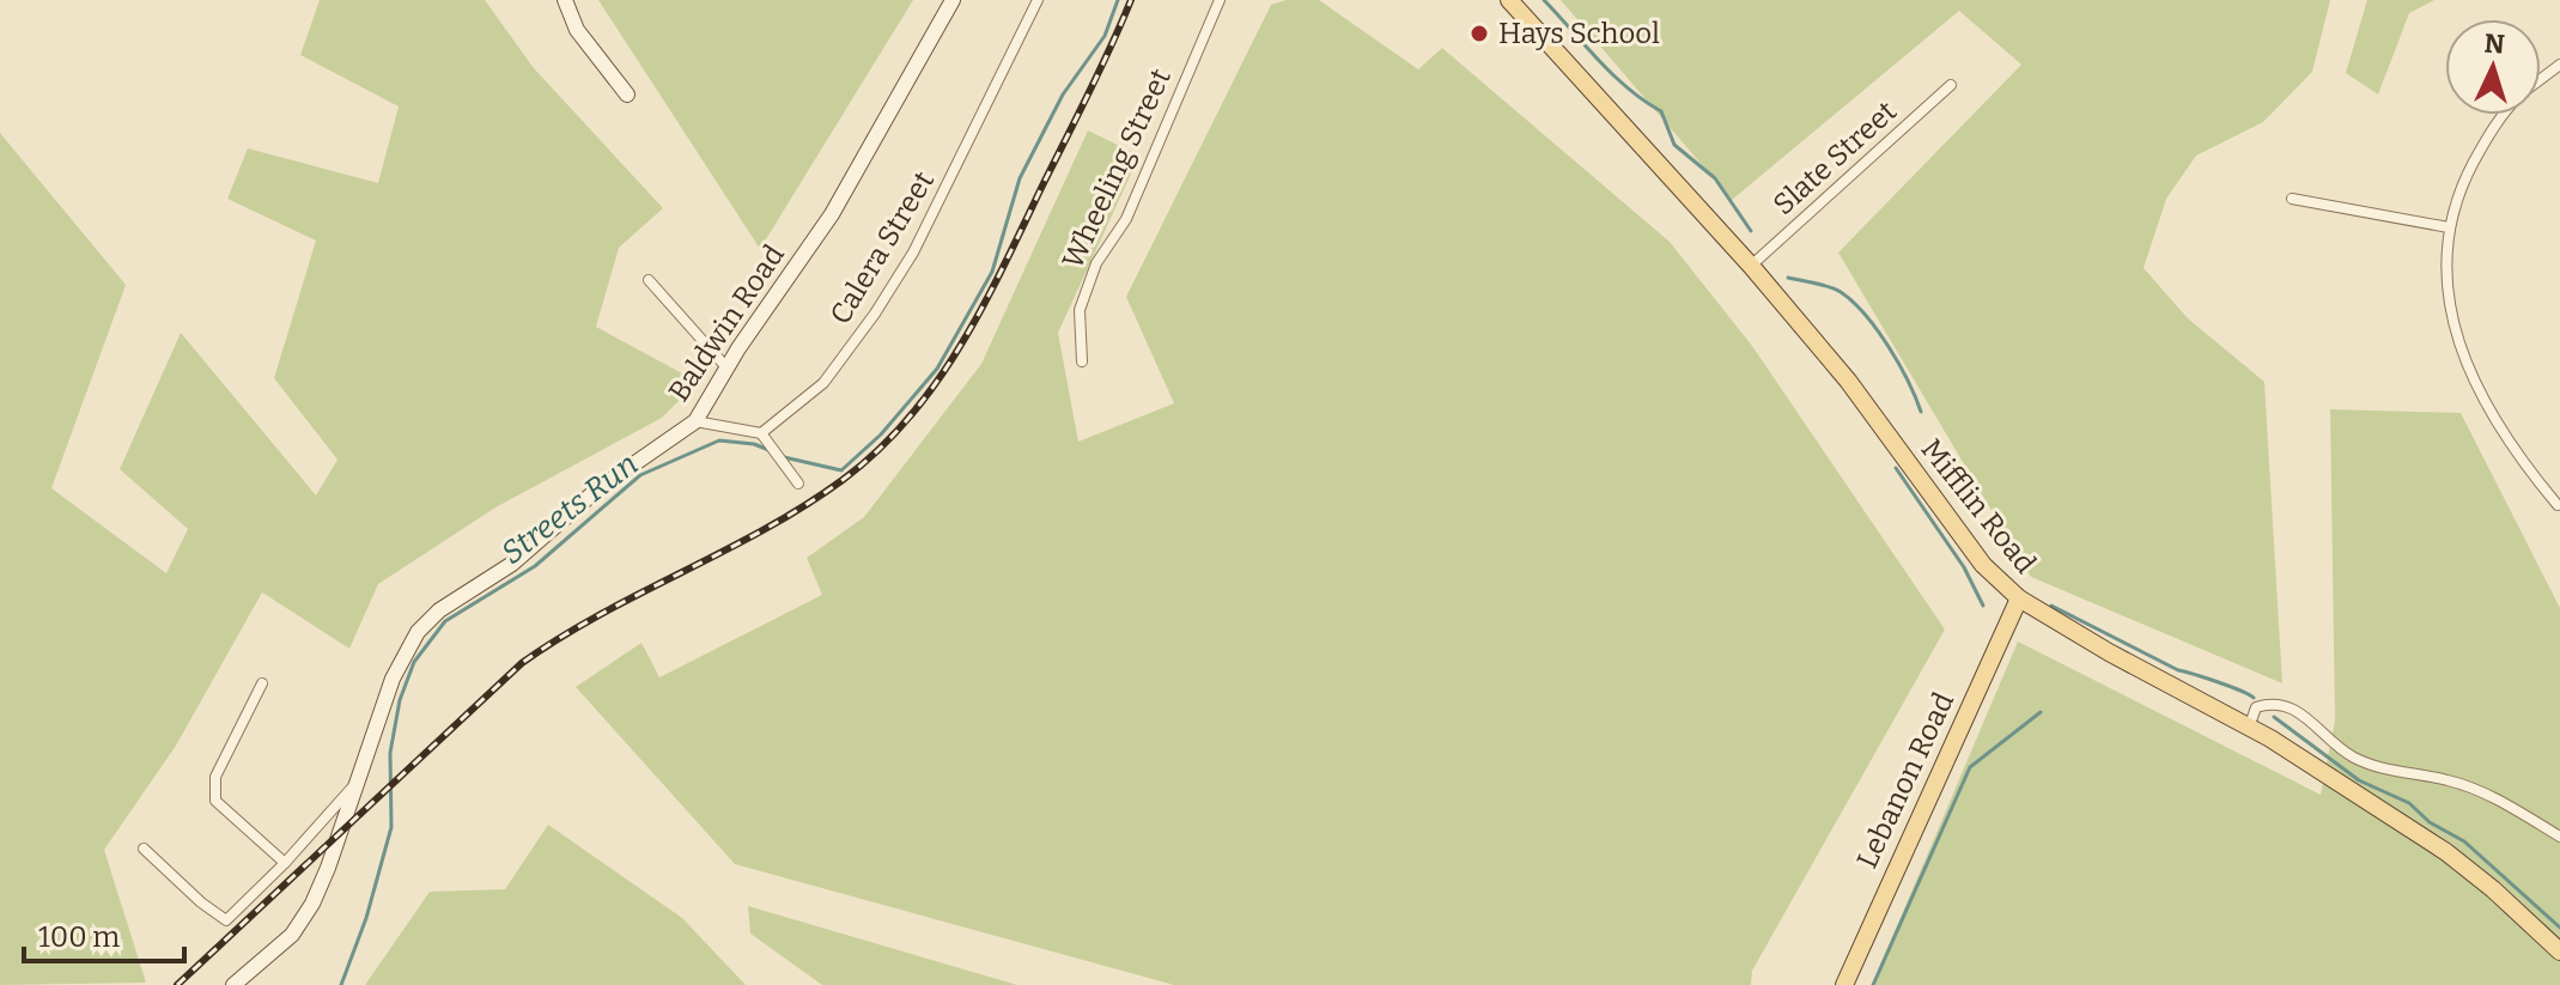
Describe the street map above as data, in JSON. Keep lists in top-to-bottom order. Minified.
{"streets":{"main road":["Baldwin Road","Mifflin Road","Lebanon Road"],"street":["Slate Street","Wheeling Street","Calera Street"]},"crossings":[["Slate Street","Mifflin Road"],["Mifflin Road","Lebanon Road"]],"water":["Streets Run"],"places":["Hays School"],"scale_bar":"100 m","north":"top"}
